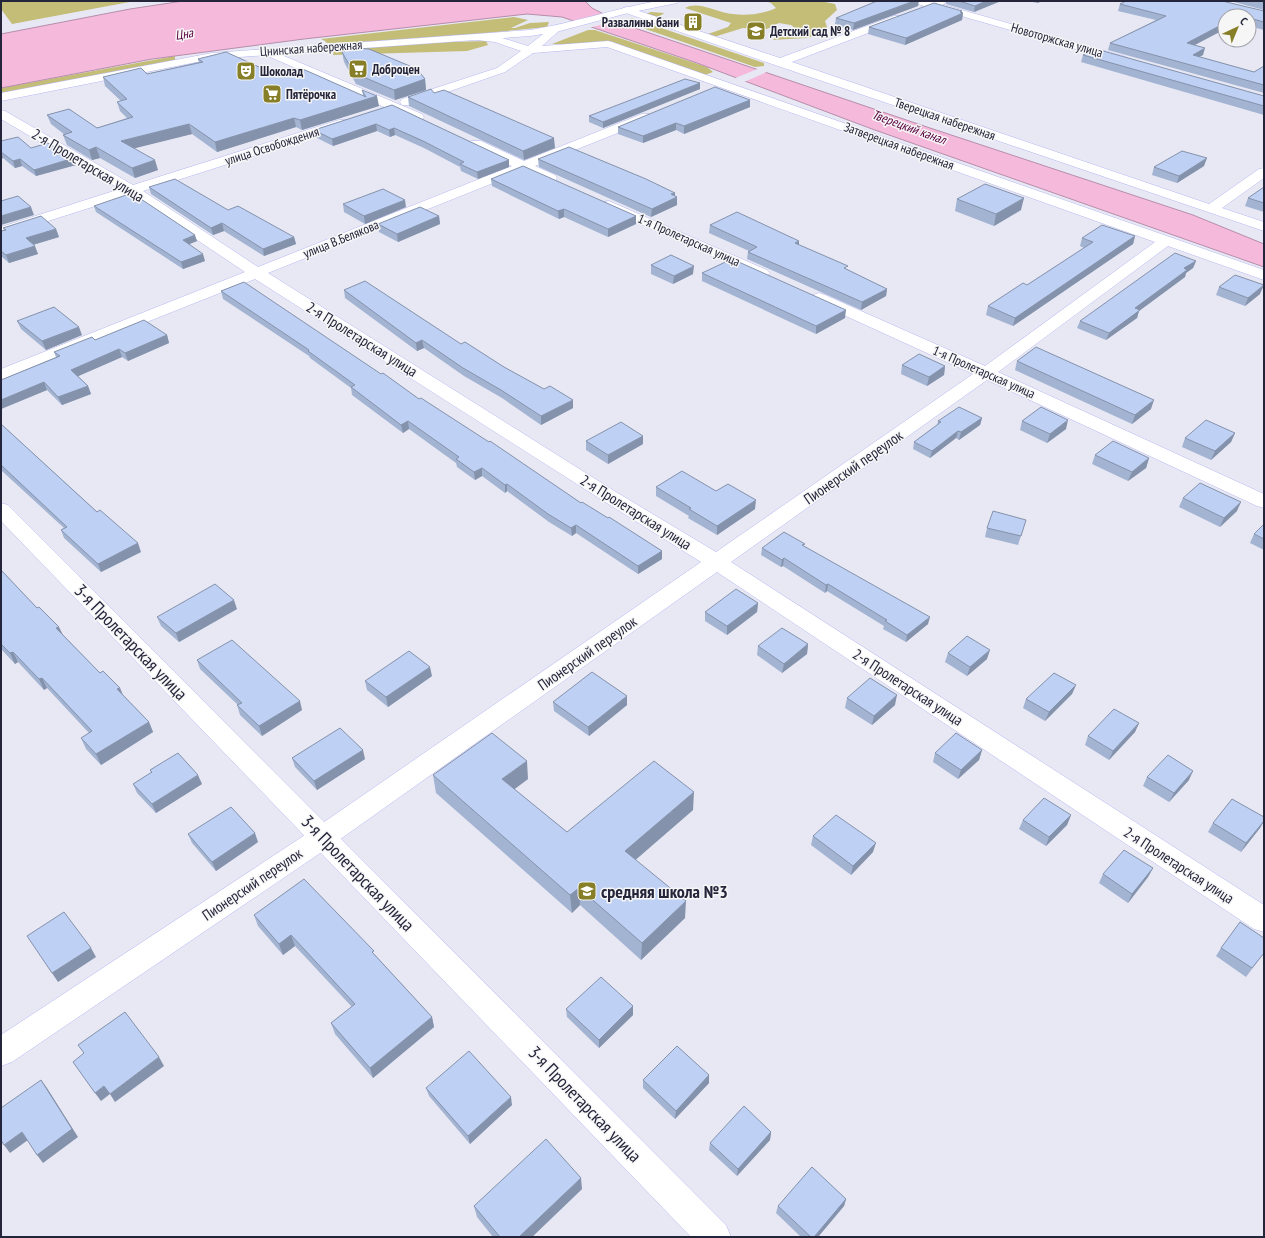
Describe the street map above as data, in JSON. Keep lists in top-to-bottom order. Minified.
{"streets":{"street":["Новоторжская улица","Цнинская набережная","Тверецкая набережная","улица Освобождения","Затверецкая набережная","2-я Пролетарская улица","улица В.Белякова","1-я Пролетарская улица","Пионерский переулок","3-я Пролетарская улица"]},"crossings":[["Цнинская набережная","Тверецкая набережная"],["улица Освобождения","2-я Пролетарская улица"],["Затверецкая набережная","Пионерский переулок"],["2-я Пролетарская улица","улица В.Белякова"],["2-я Пролетарская улица","Пионерский переулок"],["1-я Пролетарская улица","Пионерский переулок"],["Пионерский переулок","3-я Пролетарская улица"]],"water":["Цна","Тверецкий канал"],"places":{"building":["Развалины бани"],"school or university":["Детский сад № 8","средняя школа №3"],"supermarket":["Доброцен","Пятёрочка"],"theatre":["Шоколад"]},"north":"top right"}
